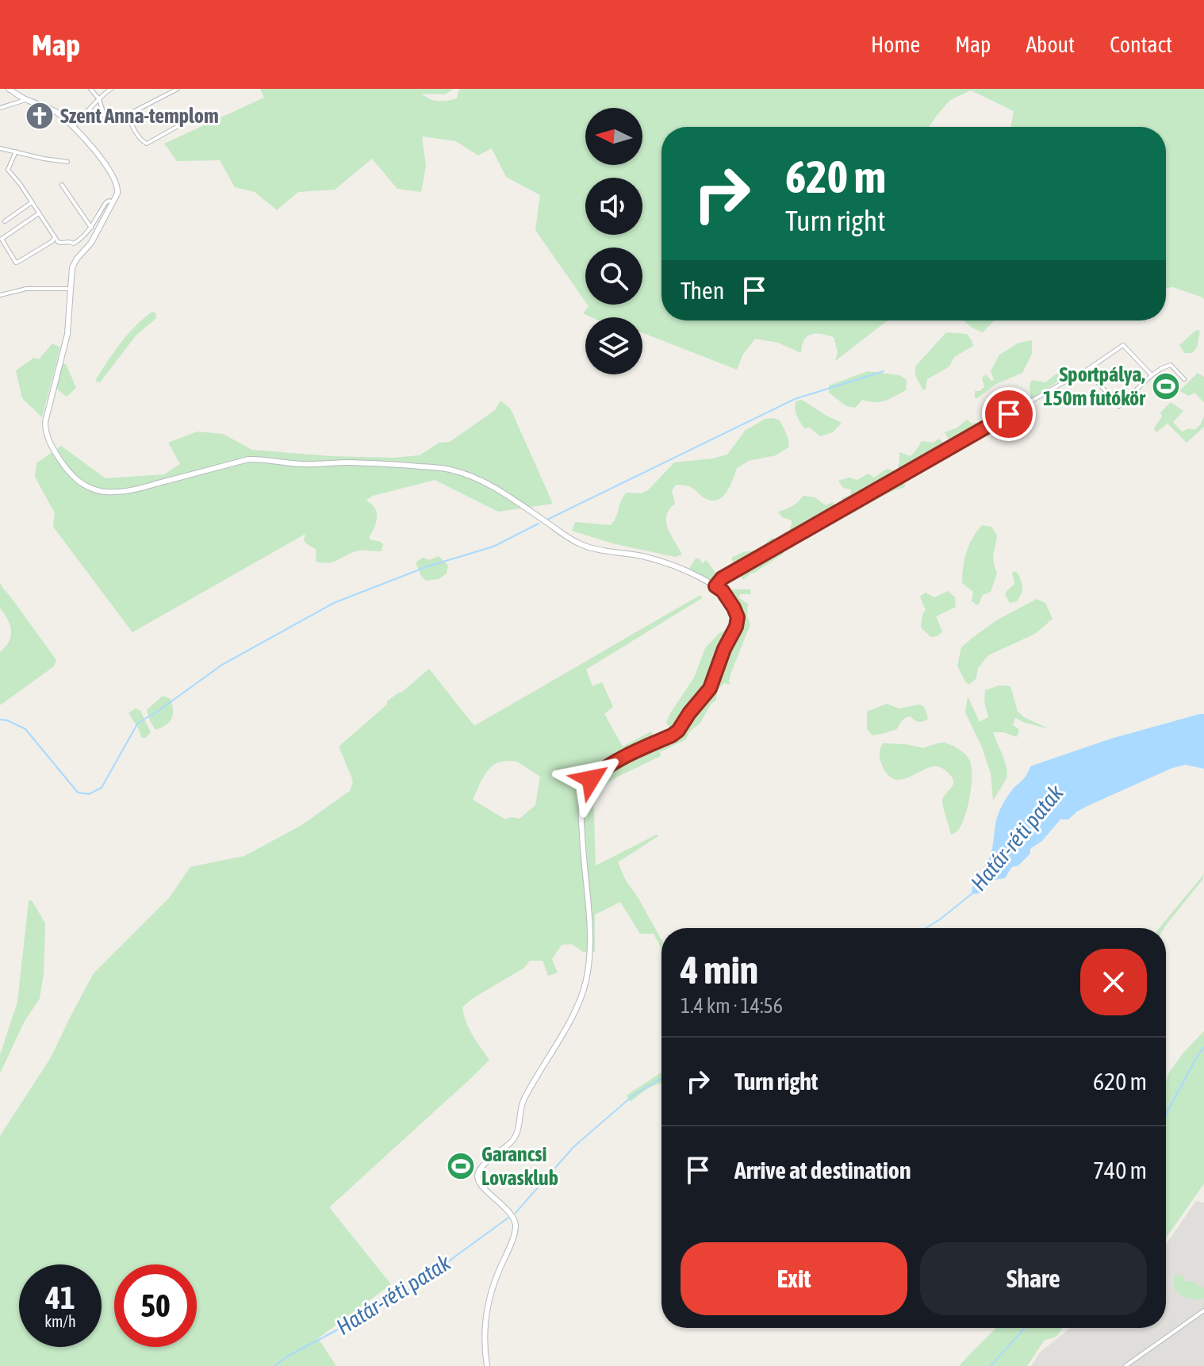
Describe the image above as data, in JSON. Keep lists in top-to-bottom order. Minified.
{"water":["Határ-réti patak"],"places":{"church":["Szent Anna-templom"],"sports":["Sportpálya, 150m futókör","Garancsi Lovasklub"]},"north":"left","page":{"header":"Map","nav":["Home","Map","About","Contact"],"turn":["620 m","Turn right"],"then":"Then","heading":["4 min","1.4 km · 14:56"],"list":[{"name":"Turn right","value":"620 m"},{"name":"Arrive at destination","value":"740 m"}],"buttons":["Exit","Share"],"speed":"41 km/h","limit":"50"}}
